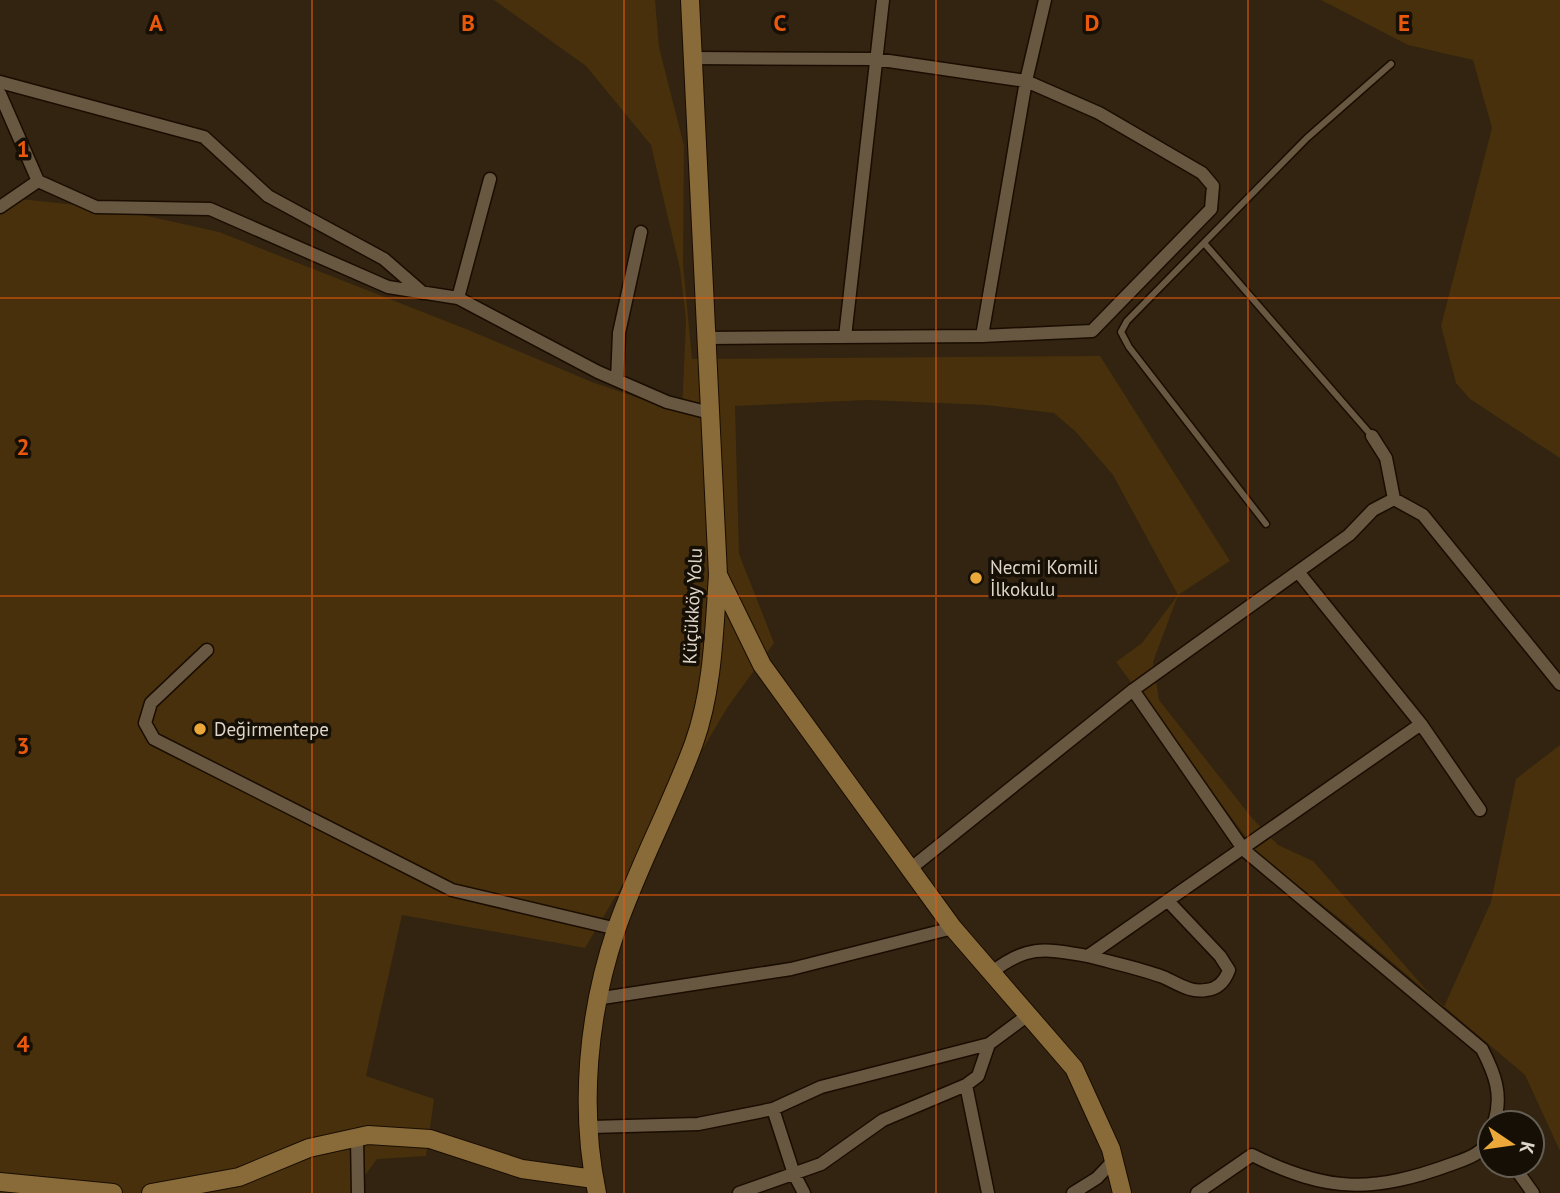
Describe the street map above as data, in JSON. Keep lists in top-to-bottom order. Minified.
{"streets":{"street":["Küçükköy Yolu"]},"places":["Necmi Komili İlkokulu","Değirmentepe"],"north":"right","grid":{"columns":["A","B","C","D","E"],"rows":["1","2","3","4"]}}
